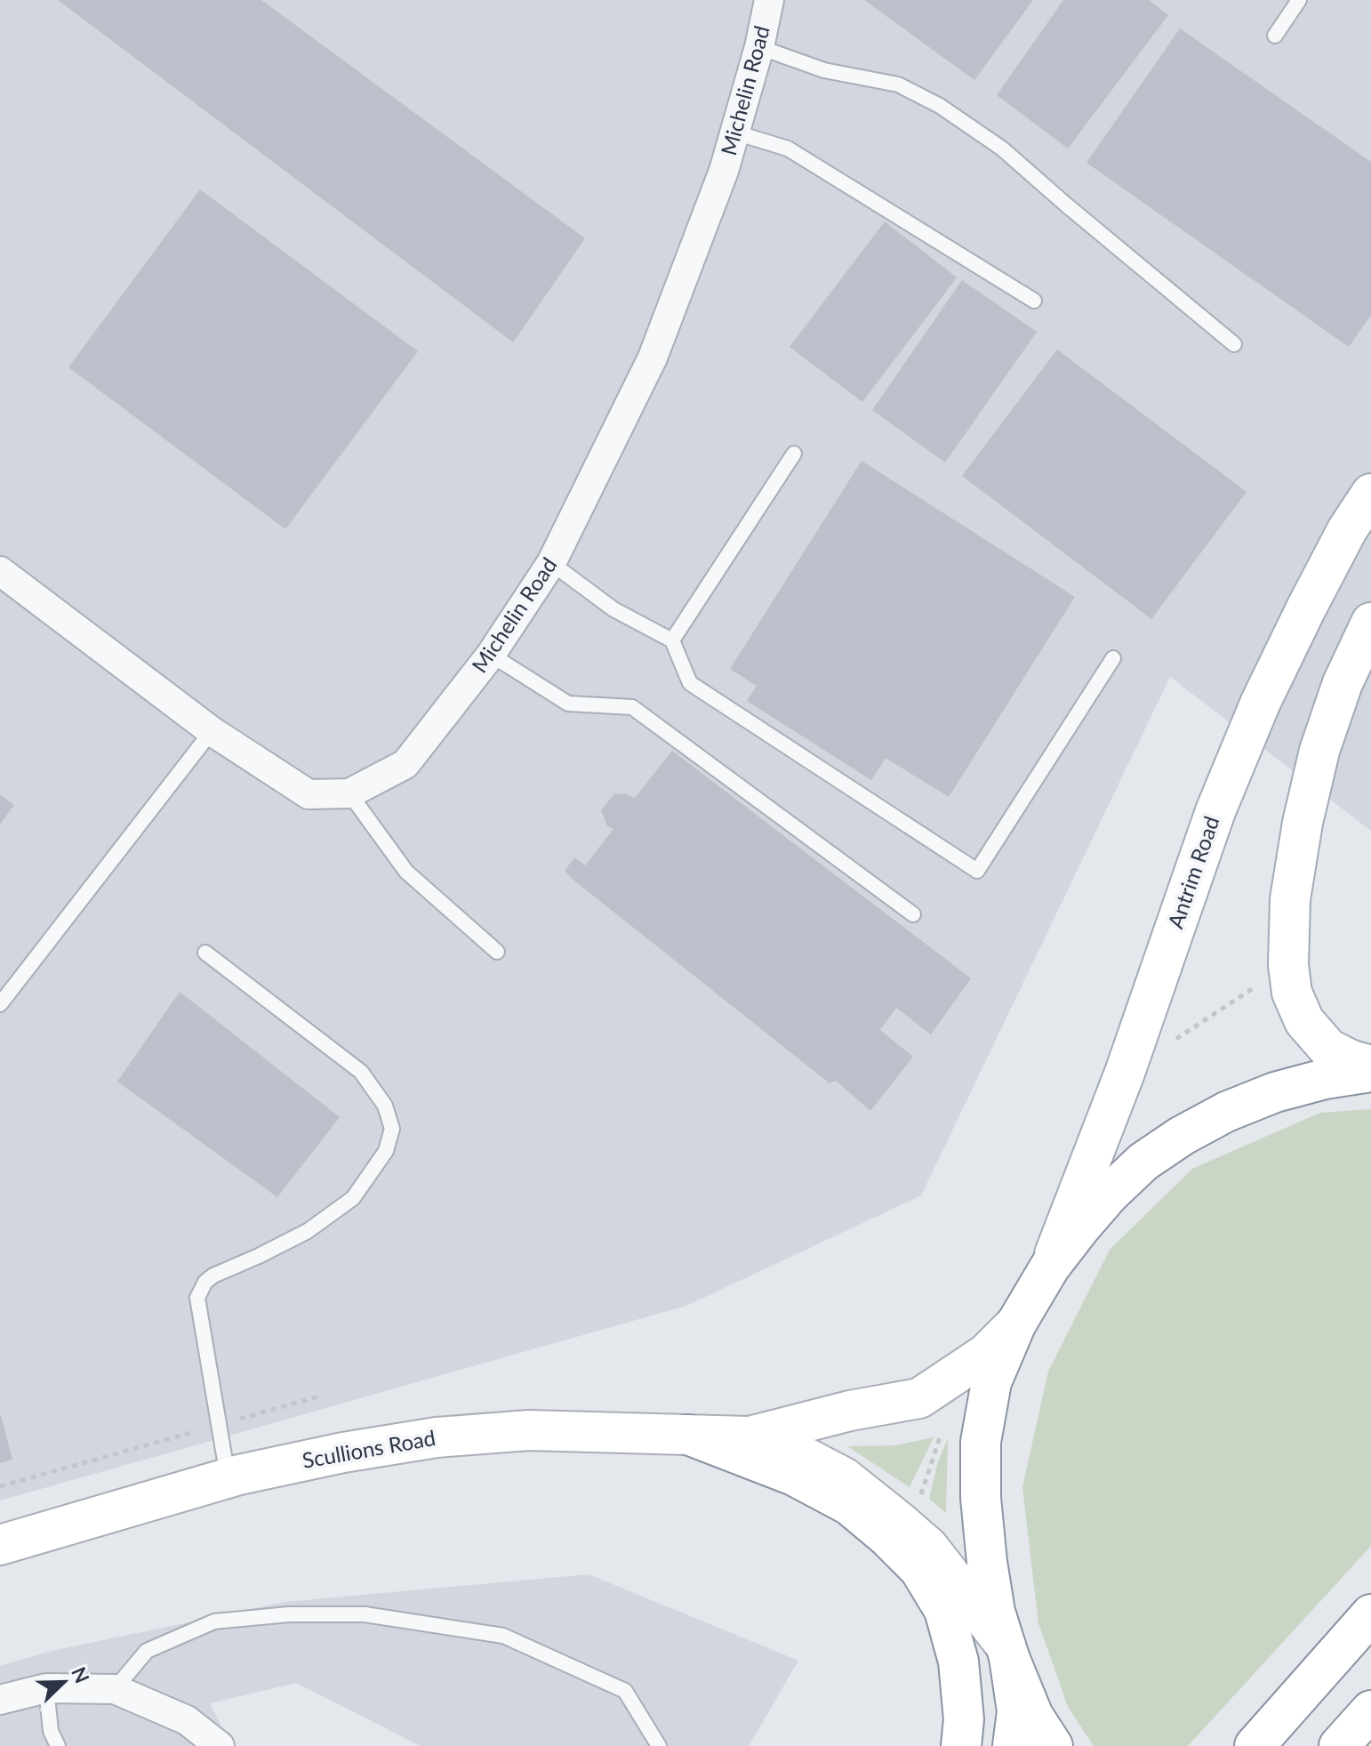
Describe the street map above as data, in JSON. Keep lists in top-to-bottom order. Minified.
{"streets":{"main road":["Antrim Road","Scullions Road"],"street":["Michelin Road"]},"north":"top right"}
